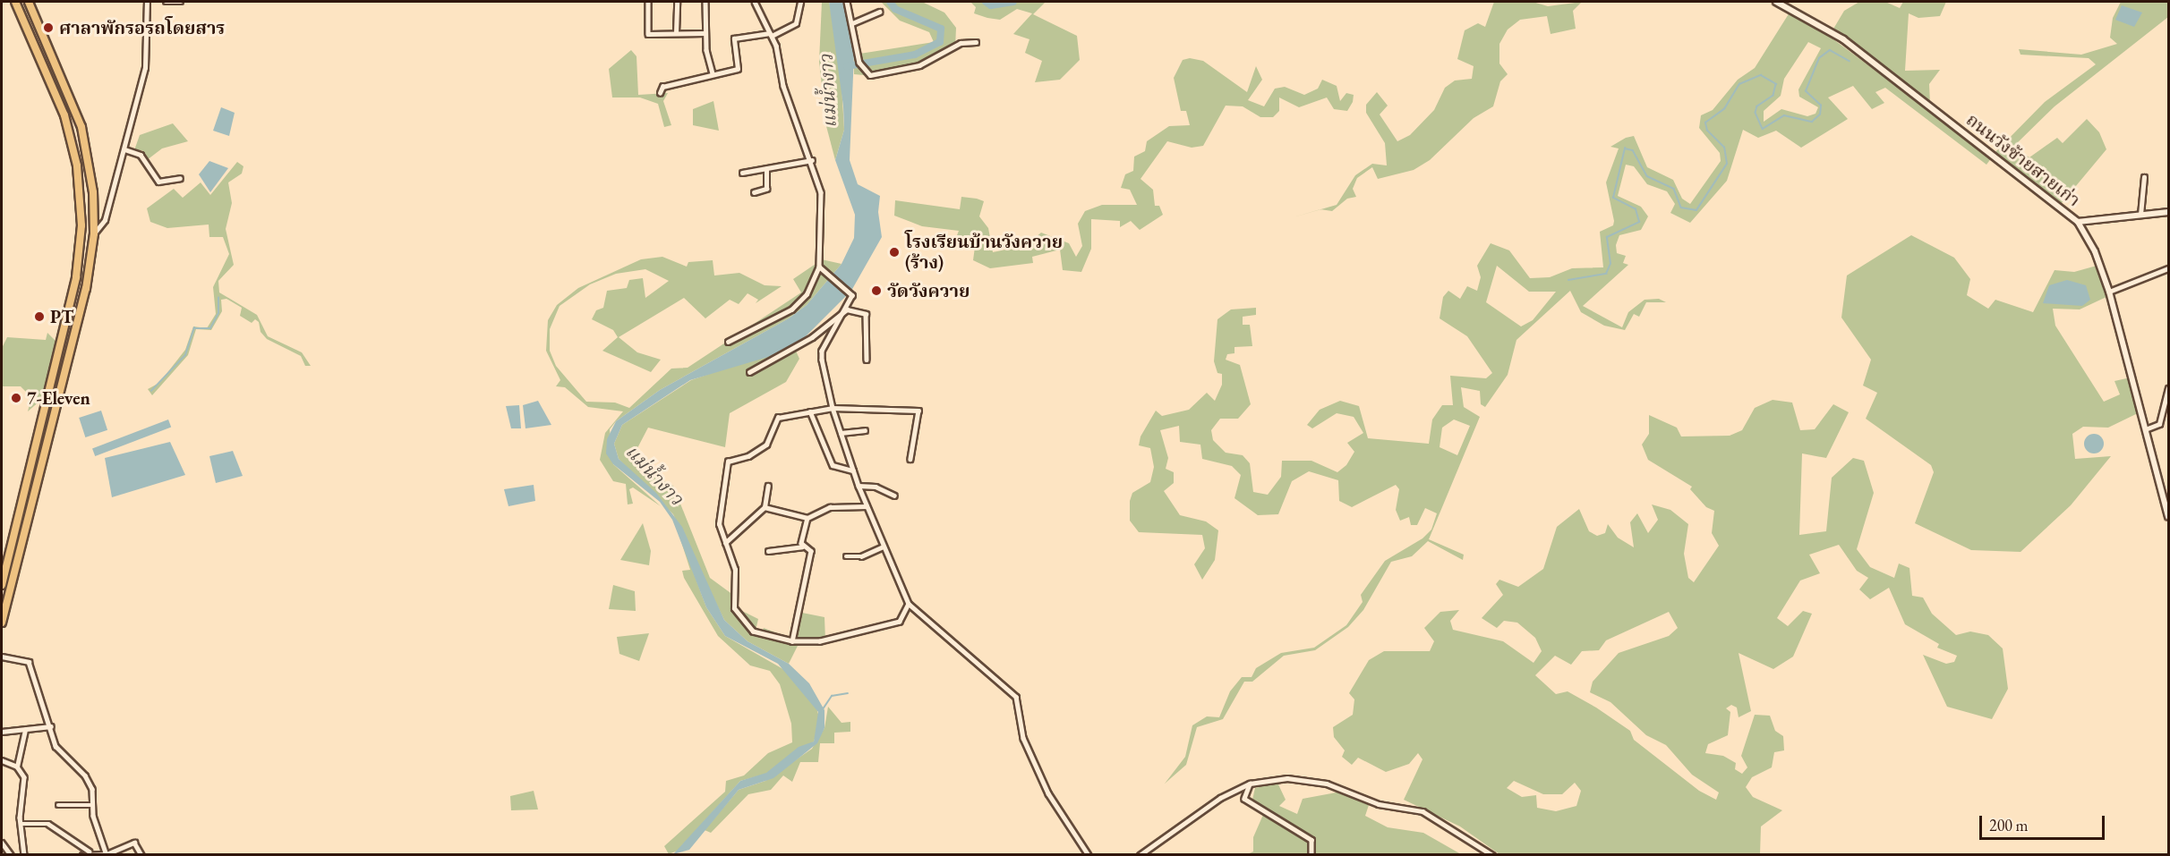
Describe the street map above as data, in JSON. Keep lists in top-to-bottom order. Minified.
{"streets":{"main road":["ถนนวังซ้ายสายเก่า"]},"water":["แม่น้ำงาว"],"places":["ศาลาพักรอรถโดยสาร","โรงเรียนบ้านวังควาย (ร้าง)","วัดวังควาย","PT","7-Eleven"],"scale_bar":"200 m"}
